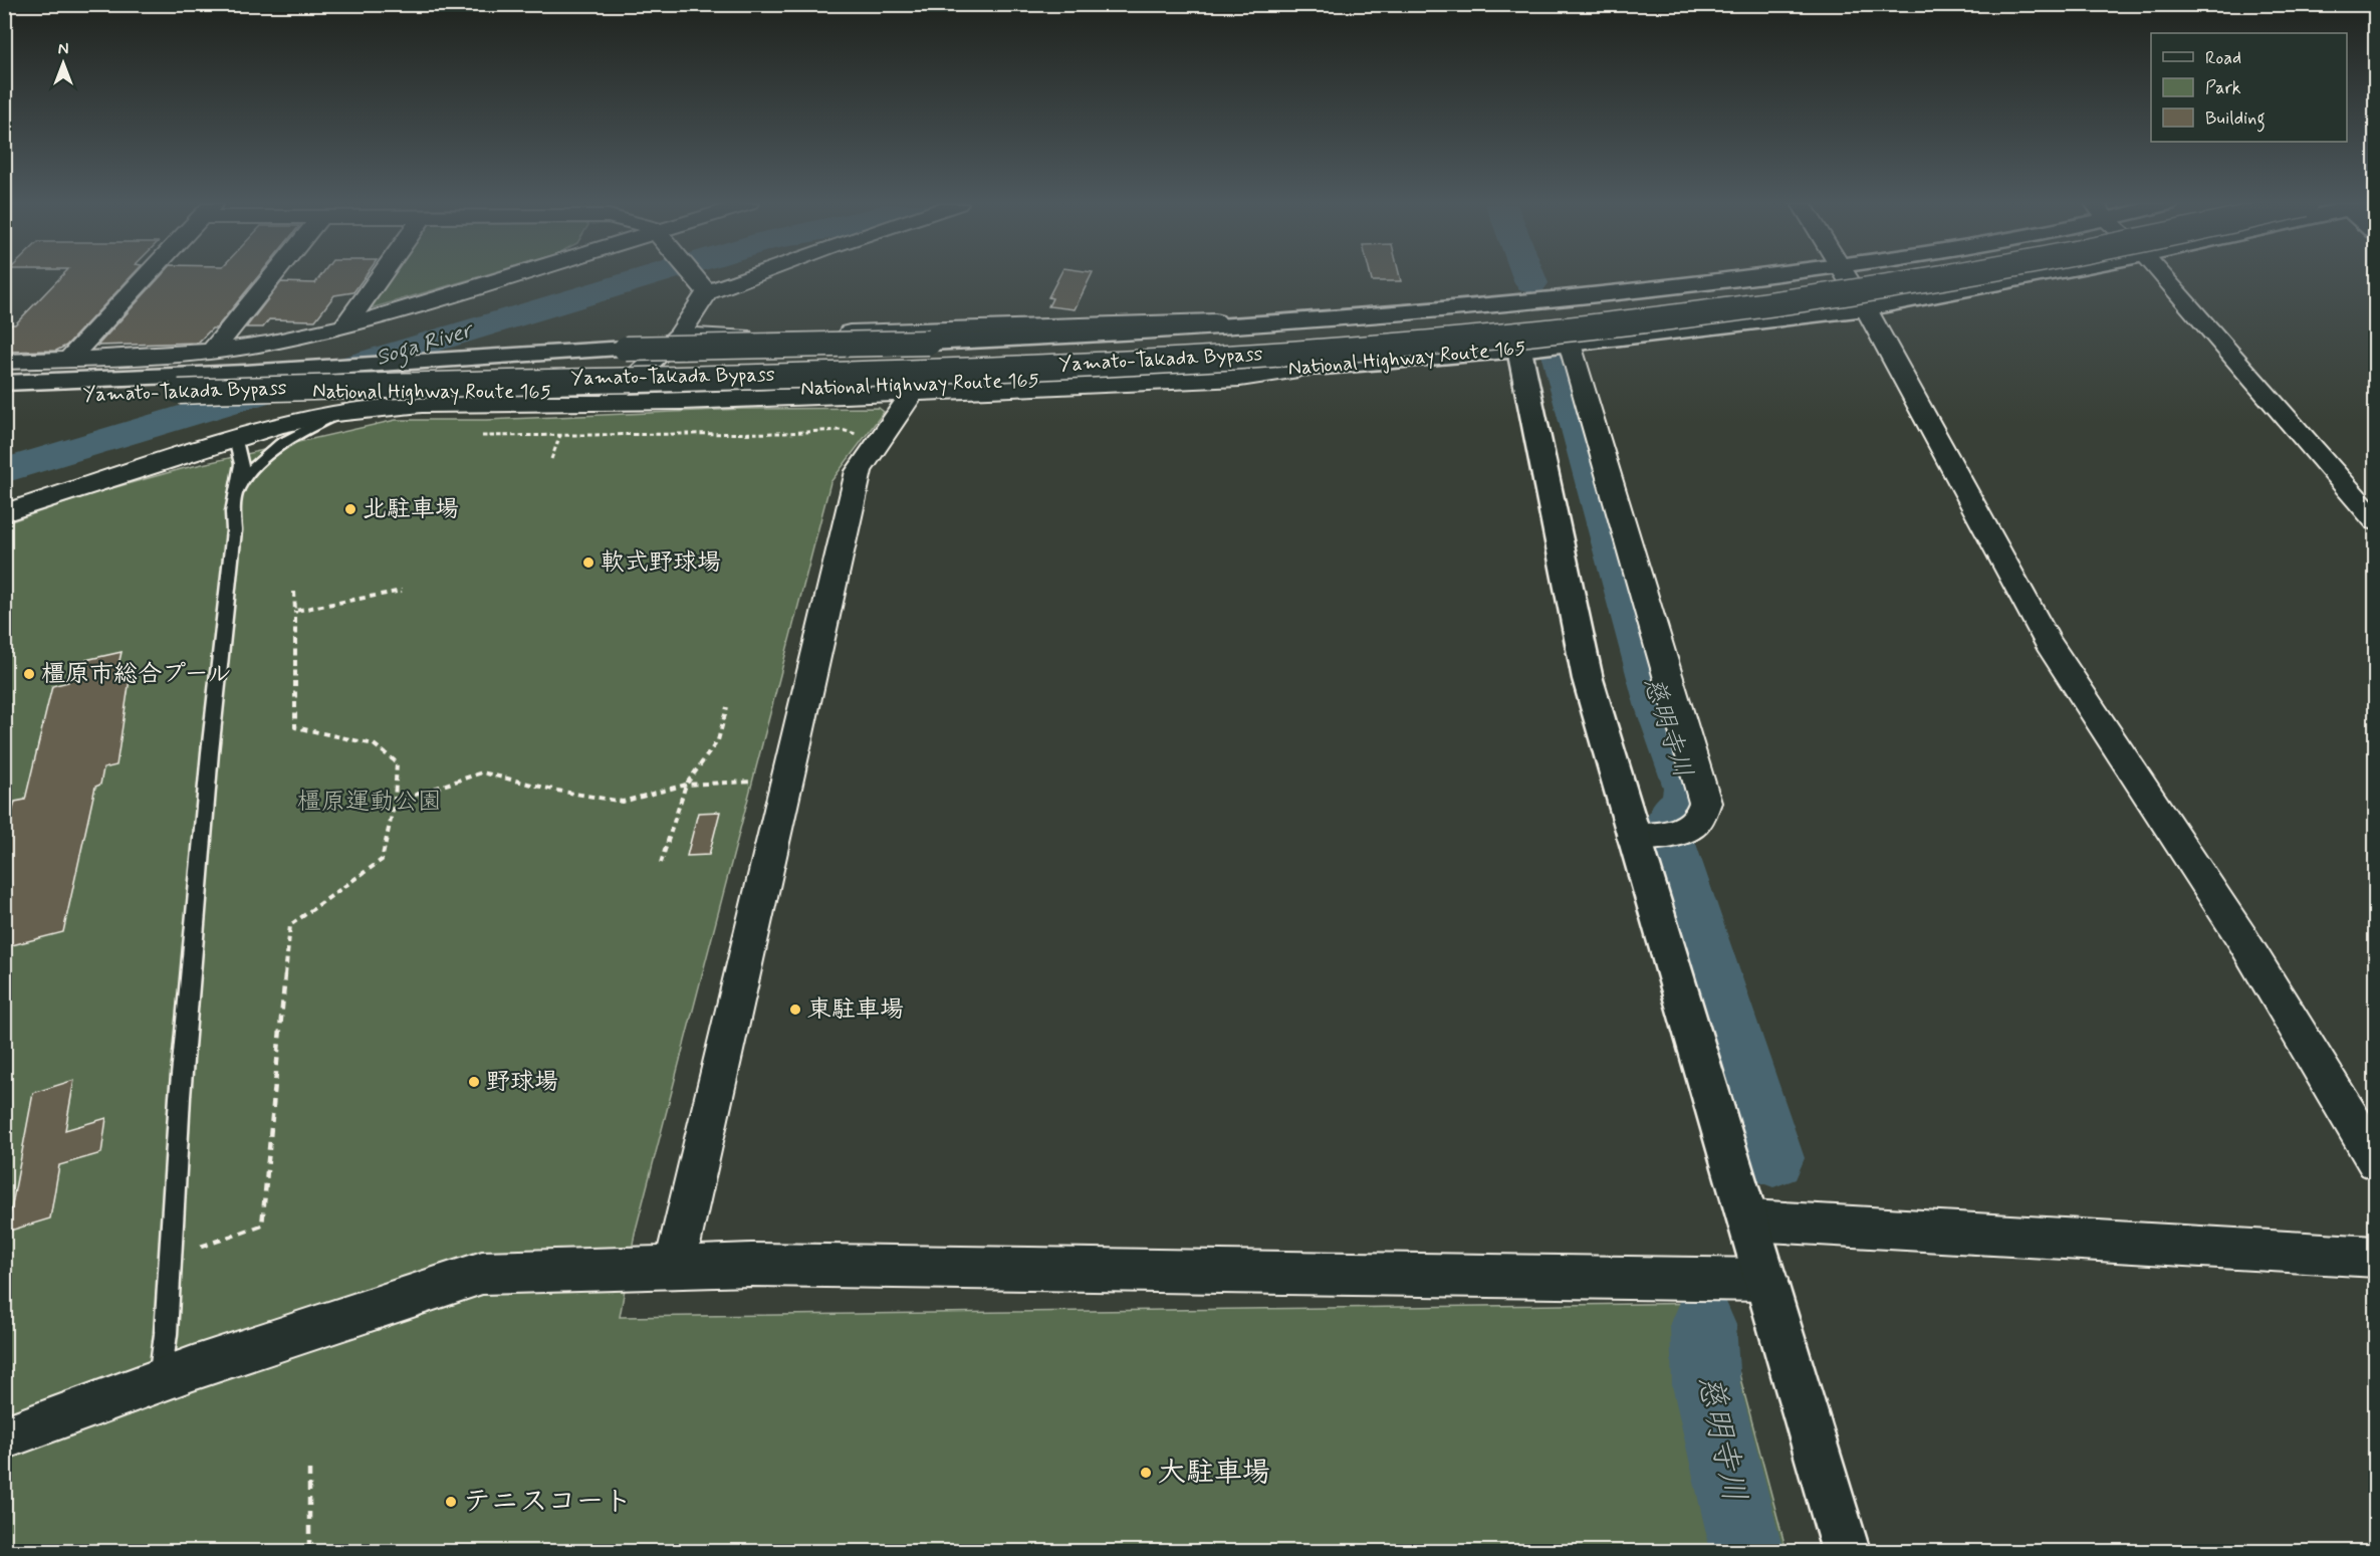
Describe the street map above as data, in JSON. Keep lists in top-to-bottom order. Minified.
{"streets":{"main road":["National Highway Route 165","Yamato-Takada Bypass"]},"crossings":[["National Highway Route 165","Yamato-Takada Bypass"]],"water":["Soga River","慈明寺川"],"parks":["橿原運動公園"],"places":["北駐車場","軟式野球場","橿原市総合プール","東駐車場","野球場","大駐車場","テニスコート"],"legend":["Road","Park","Building"],"north":"top"}
